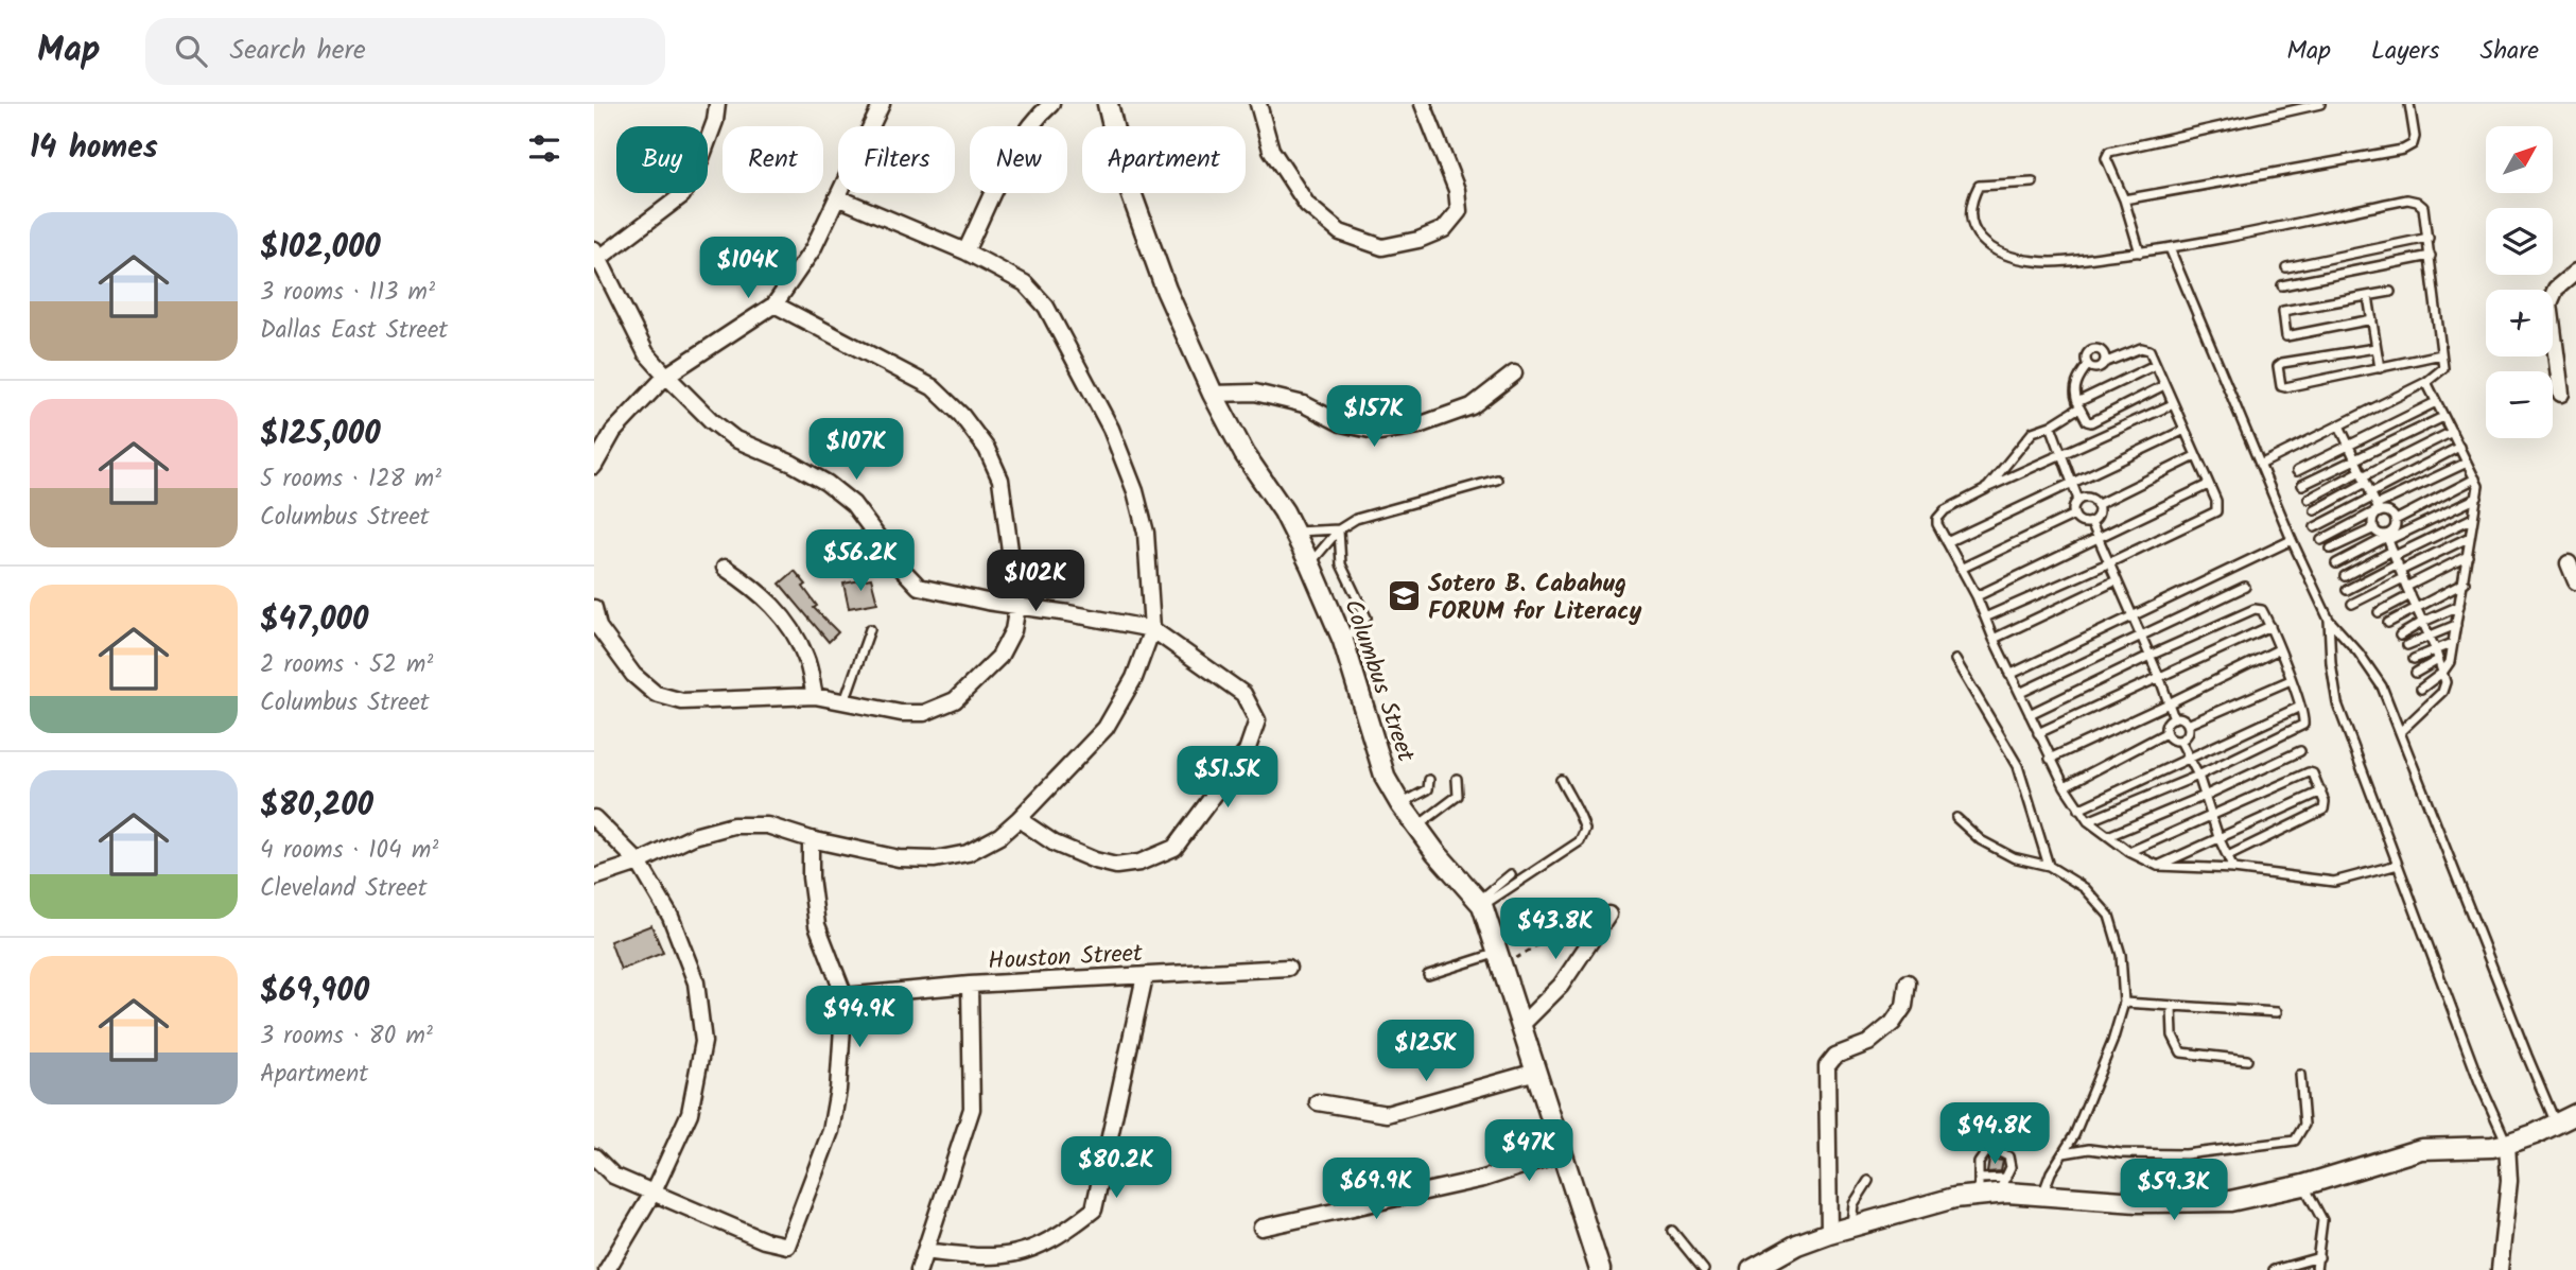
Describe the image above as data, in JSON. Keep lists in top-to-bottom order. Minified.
{"streets":{"street":["Columbus Street","Houston Street"]},"places":{"school or university":["Sotero B. Cabahug FORUM for Literacy"]},"north":"top right","page":{"header":"Map","search":"Search here","nav":["Map","Layers","Share"],"heading":"14 homes","map_buttons":["+","−"],"chip":["Buy","Rent","Filters","New","Apartment"],"list":[{"name":"$102,000","note":"3 rooms · 113 m² · Dallas East Street"},{"name":"$125,000","note":"5 rooms · 128 m² · Columbus Street"},{"name":"$47,000","note":"2 rooms · 52 m² · Columbus Street"},{"name":"$80,200","note":"4 rooms · 104 m² · Cleveland Street"},{"name":"$69,900","note":"3 rooms · 80 m² · Apartment"}],"price":["$104K","$157K","$107K","$56.2K","$102K","$51.5K","$43.8K","$94.9K","$125K","$94.8K","$47K","$80.2K","$69.9K","$59.3K"]}}
